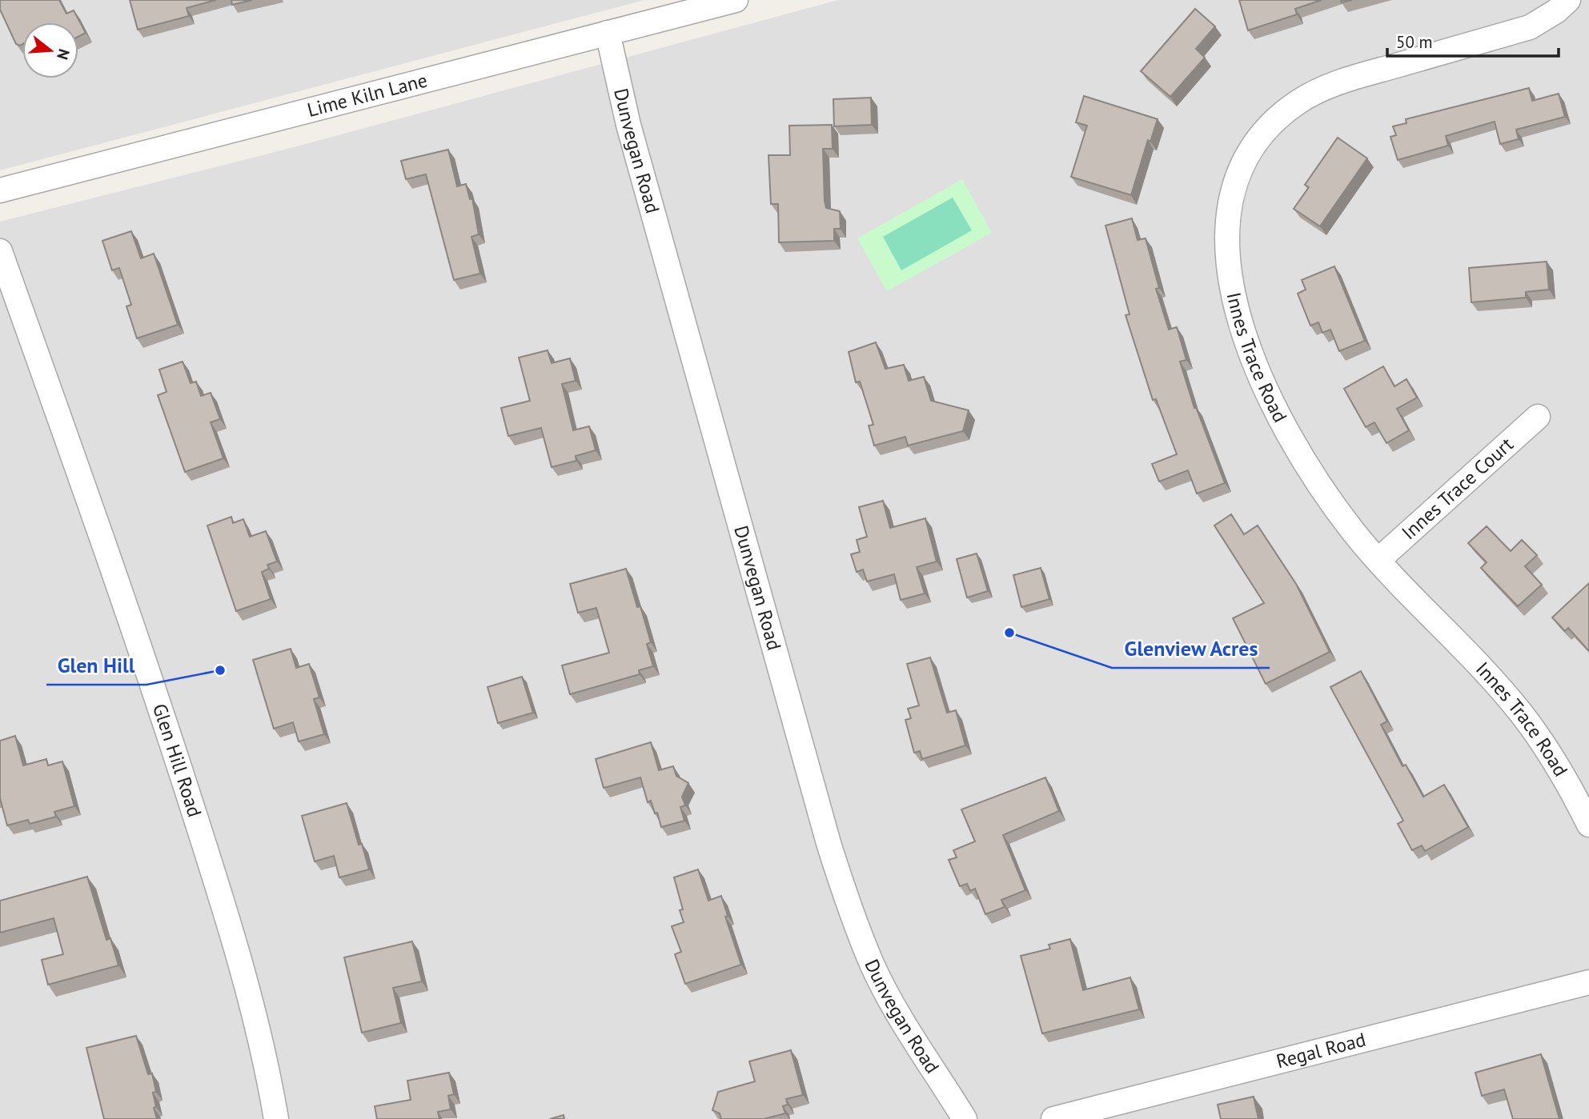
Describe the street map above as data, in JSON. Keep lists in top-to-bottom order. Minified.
{"streets":{"street":["Lime Kiln Lane","Dunvegan Road","Innes Trace Road","Innes Trace Court","Glen Hill Road","Regal Road"]},"crossings":[["Lime Kiln Lane","Dunvegan Road"],["Innes Trace Road","Innes Trace Court"]],"places":["Glenview Acres","Glen Hill"],"scale_bar":"50 m","north":"right"}
